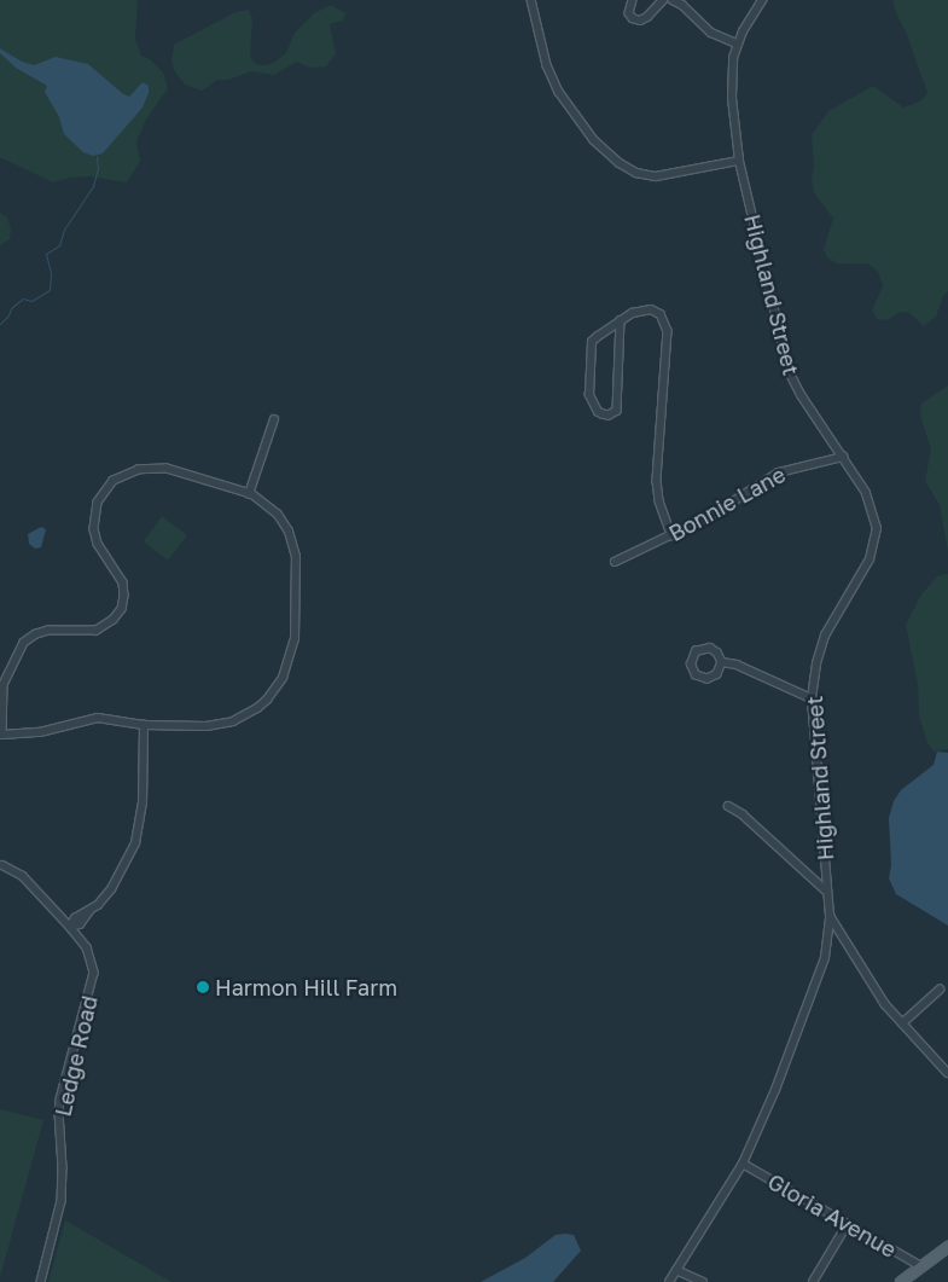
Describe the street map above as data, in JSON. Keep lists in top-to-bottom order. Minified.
{"streets":{"street":["Highland Street","Bonnie Lane","Ledge Road","Gloria Avenue"]},"crossings":[["Highland Street","Bonnie Lane"],["Highland Street","Gloria Avenue"]],"places":["Harmon Hill Farm"]}
